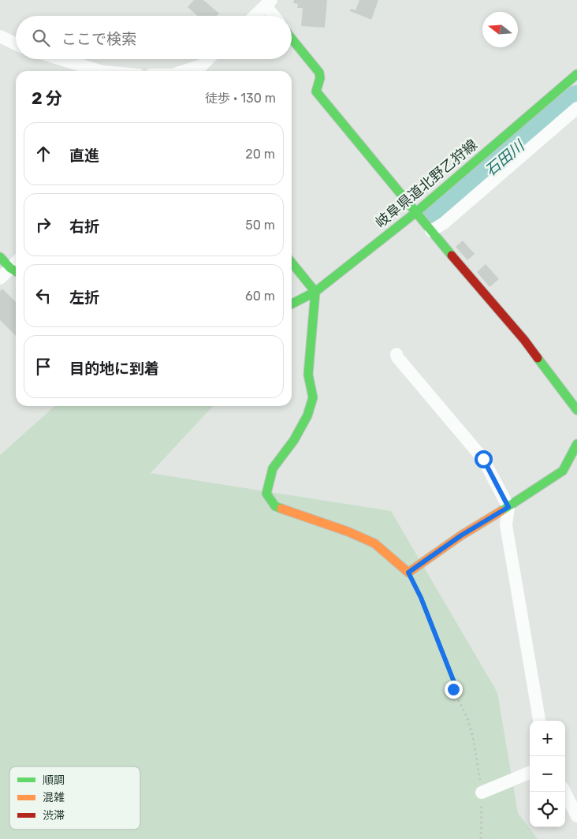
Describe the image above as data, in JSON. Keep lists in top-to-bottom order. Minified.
{"streets":{"street":["岐阜県道北野乙狩線"]},"water":["石田川"],"legend":["順調","混雑","渋滞"],"north":"left","page":{"search":"ここで検索","heading":["2 分","徒歩 · 130 m"],"list":[["直進","20 m"],["右折","50 m"],["左折","60 m"],"目的地に到着"],"map_buttons":["+","−"]}}
